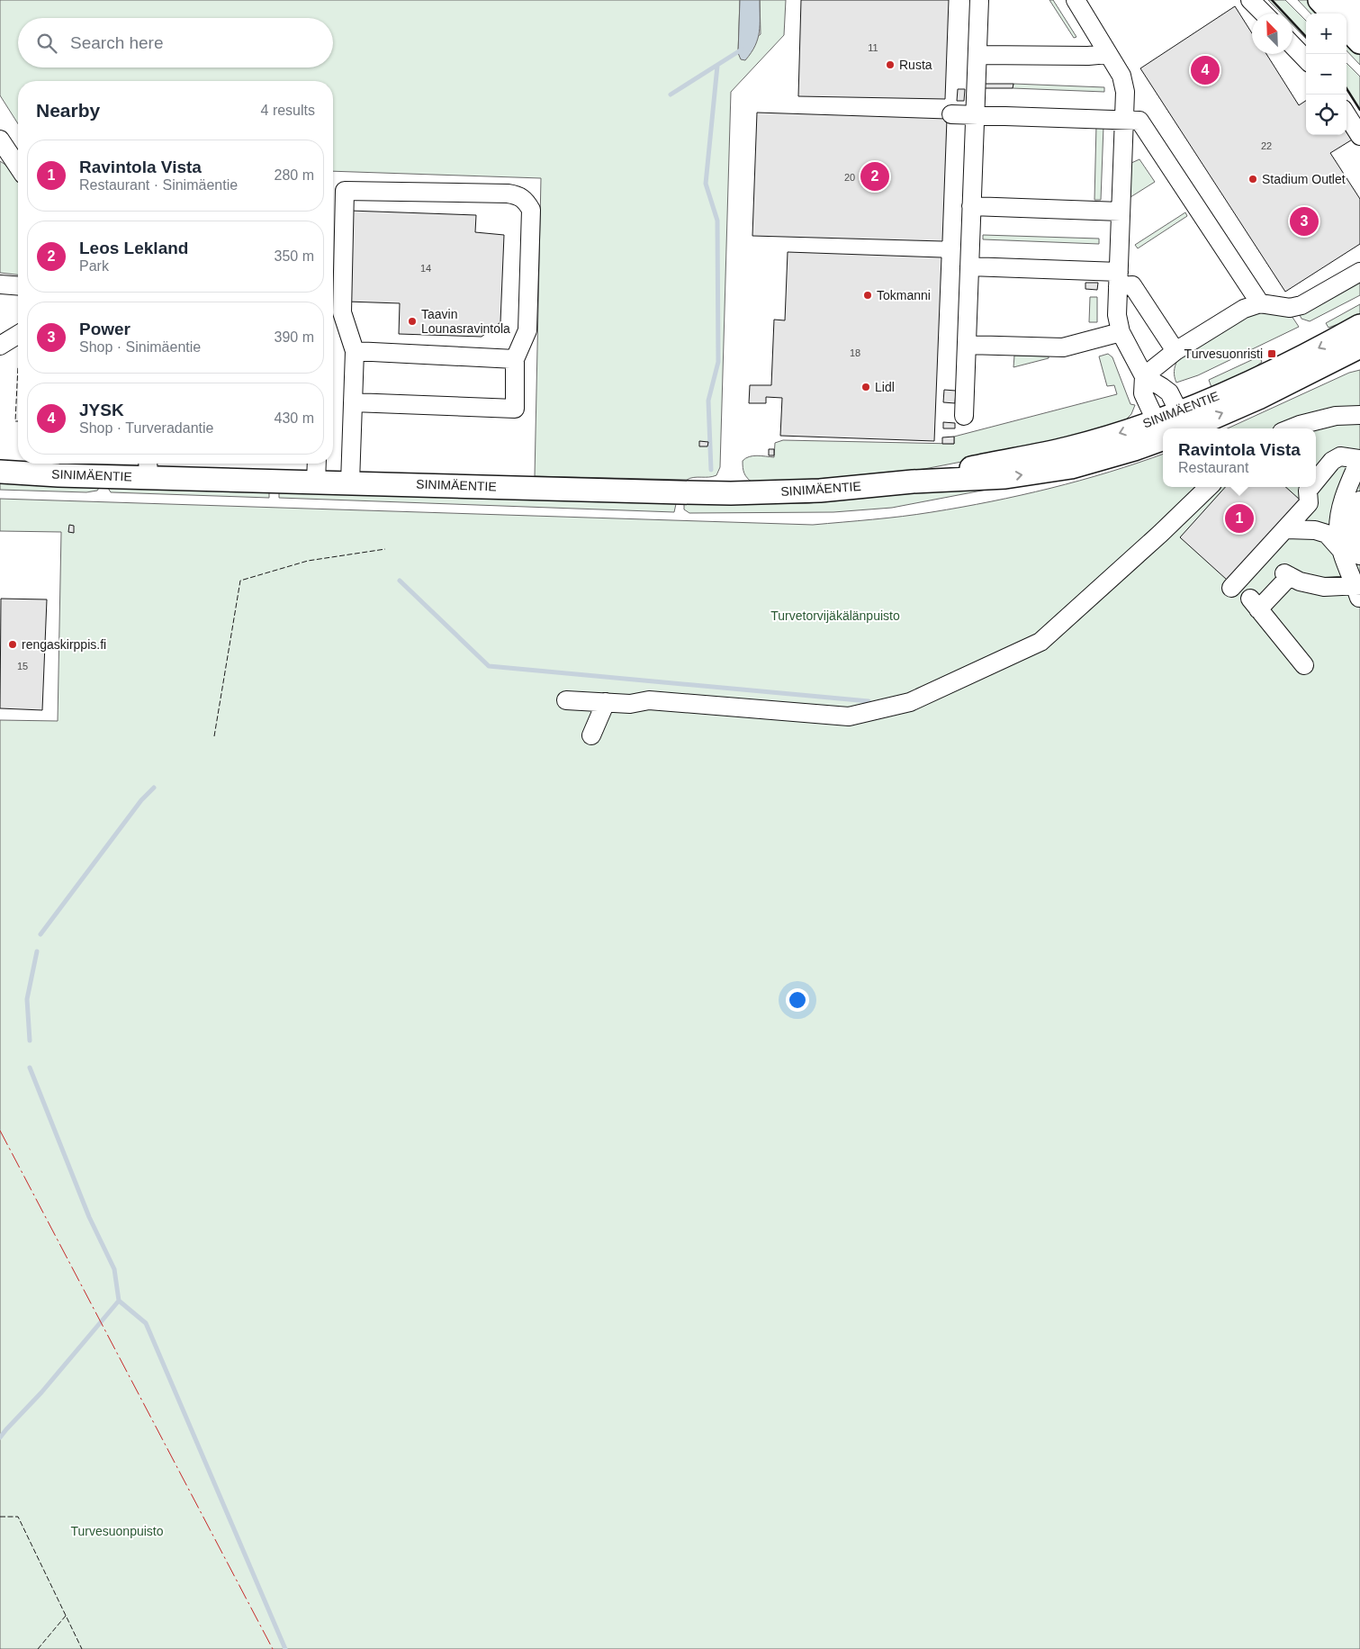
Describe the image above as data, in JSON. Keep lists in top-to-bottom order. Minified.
{"streets":{"main road":["SINIMÄENTIE"]},"parks":["Turvetorvijäkälänpuisto","Turvesuonpuisto"],"places":{"other":["Rusta","Stadium Outlet","Tokmanni","Taavin Lounasravintola","Lidl","rengaskirppis.fi"],"transit":["Turvesuonristi"]},"house_numbers":["11","22","20","14","18","15"],"north":"top left","page":{"map_buttons":["+","−"],"search":"Search here","pins":["4","2","3","1"],"heading":["Nearby","4 results"],"list":[{"mark":"1","name":"Ravintola Vista","note":"Restaurant · Sinimäentie","value":"280 m"},{"mark":"2","name":"Leos Lekland","note":"Park","value":"350 m"},{"mark":"3","name":"Power","note":"Shop · Sinimäentie","value":"390 m"},{"mark":"4","name":"JYSK","note":"Shop · Turveradantie","value":"430 m"}],"popup":["Ravintola Vista","Restaurant"]}}
